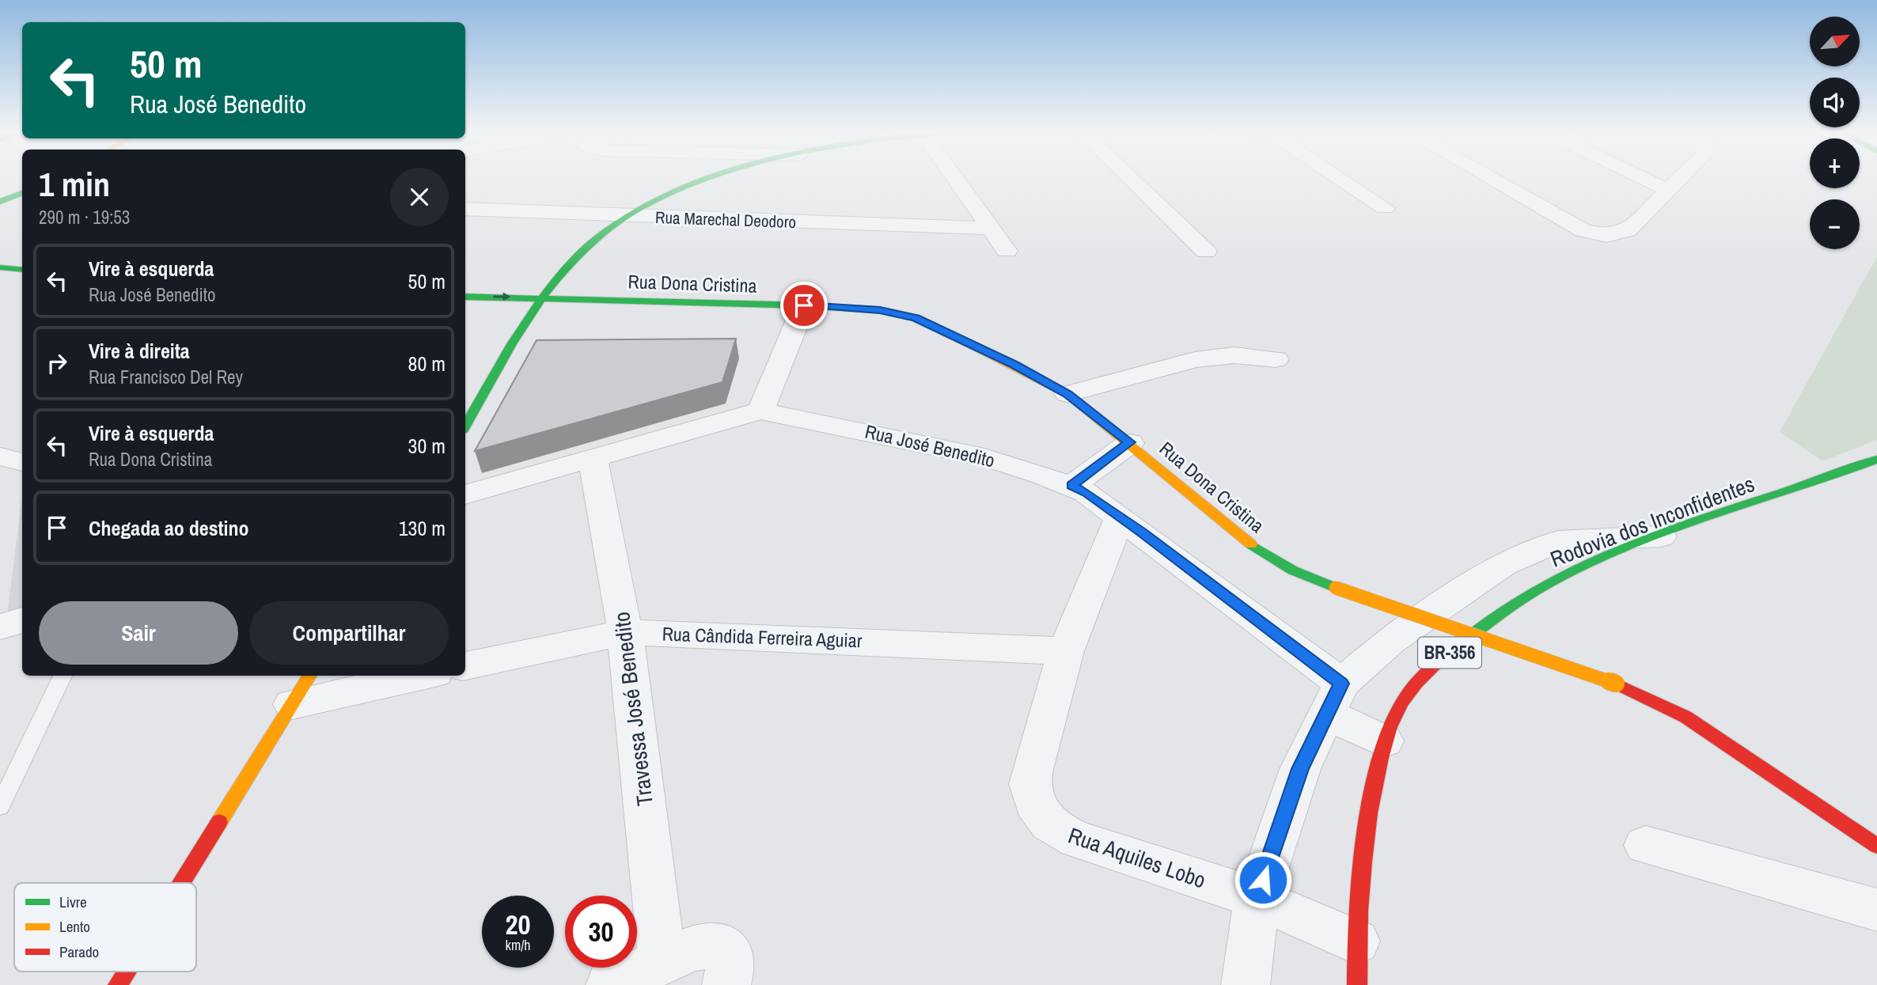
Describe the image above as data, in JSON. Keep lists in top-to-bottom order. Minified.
{"streets":{"main road":["Rua Dona Cristina","Rodovia dos Inconfidentes","BR-356"],"street":["Rua Marechal Deodoro","Rua José Benedito","Rua Cândida Ferreira Aguiar","Travessa José Benedito","Rua Aquiles Lobo"]},"crossings":[["Rua José Benedito","Rodovia dos Inconfidentes"],["Rua José Benedito","Travessa José Benedito"],["Rua José Benedito","Rua Aquiles Lobo"],["Rodovia dos Inconfidentes","Rua Aquiles Lobo"],["Rua Cândida Ferreira Aguiar","Travessa José Benedito"],["Rua Cândida Ferreira Aguiar","Rua Aquiles Lobo"]],"legend":["Livre","Lento","Parado"],"north":"top right","page":{"map_buttons":["+","−"],"turn":["50 m","Rua José Benedito"],"heading":["1 min","290 m · 19:53"],"list":[{"name":"Vire à esquerda","note":"Rua José Benedito","value":"50 m"},{"name":"Vire à direita","note":"Rua Francisco Del Rey","value":"80 m"},{"name":"Vire à esquerda","note":"Rua Dona Cristina","value":"30 m"},{"name":"Chegada ao destino","value":"130 m"}],"buttons":["Sair","Compartilhar"],"speed":"20 km/h","limit":"30"}}
